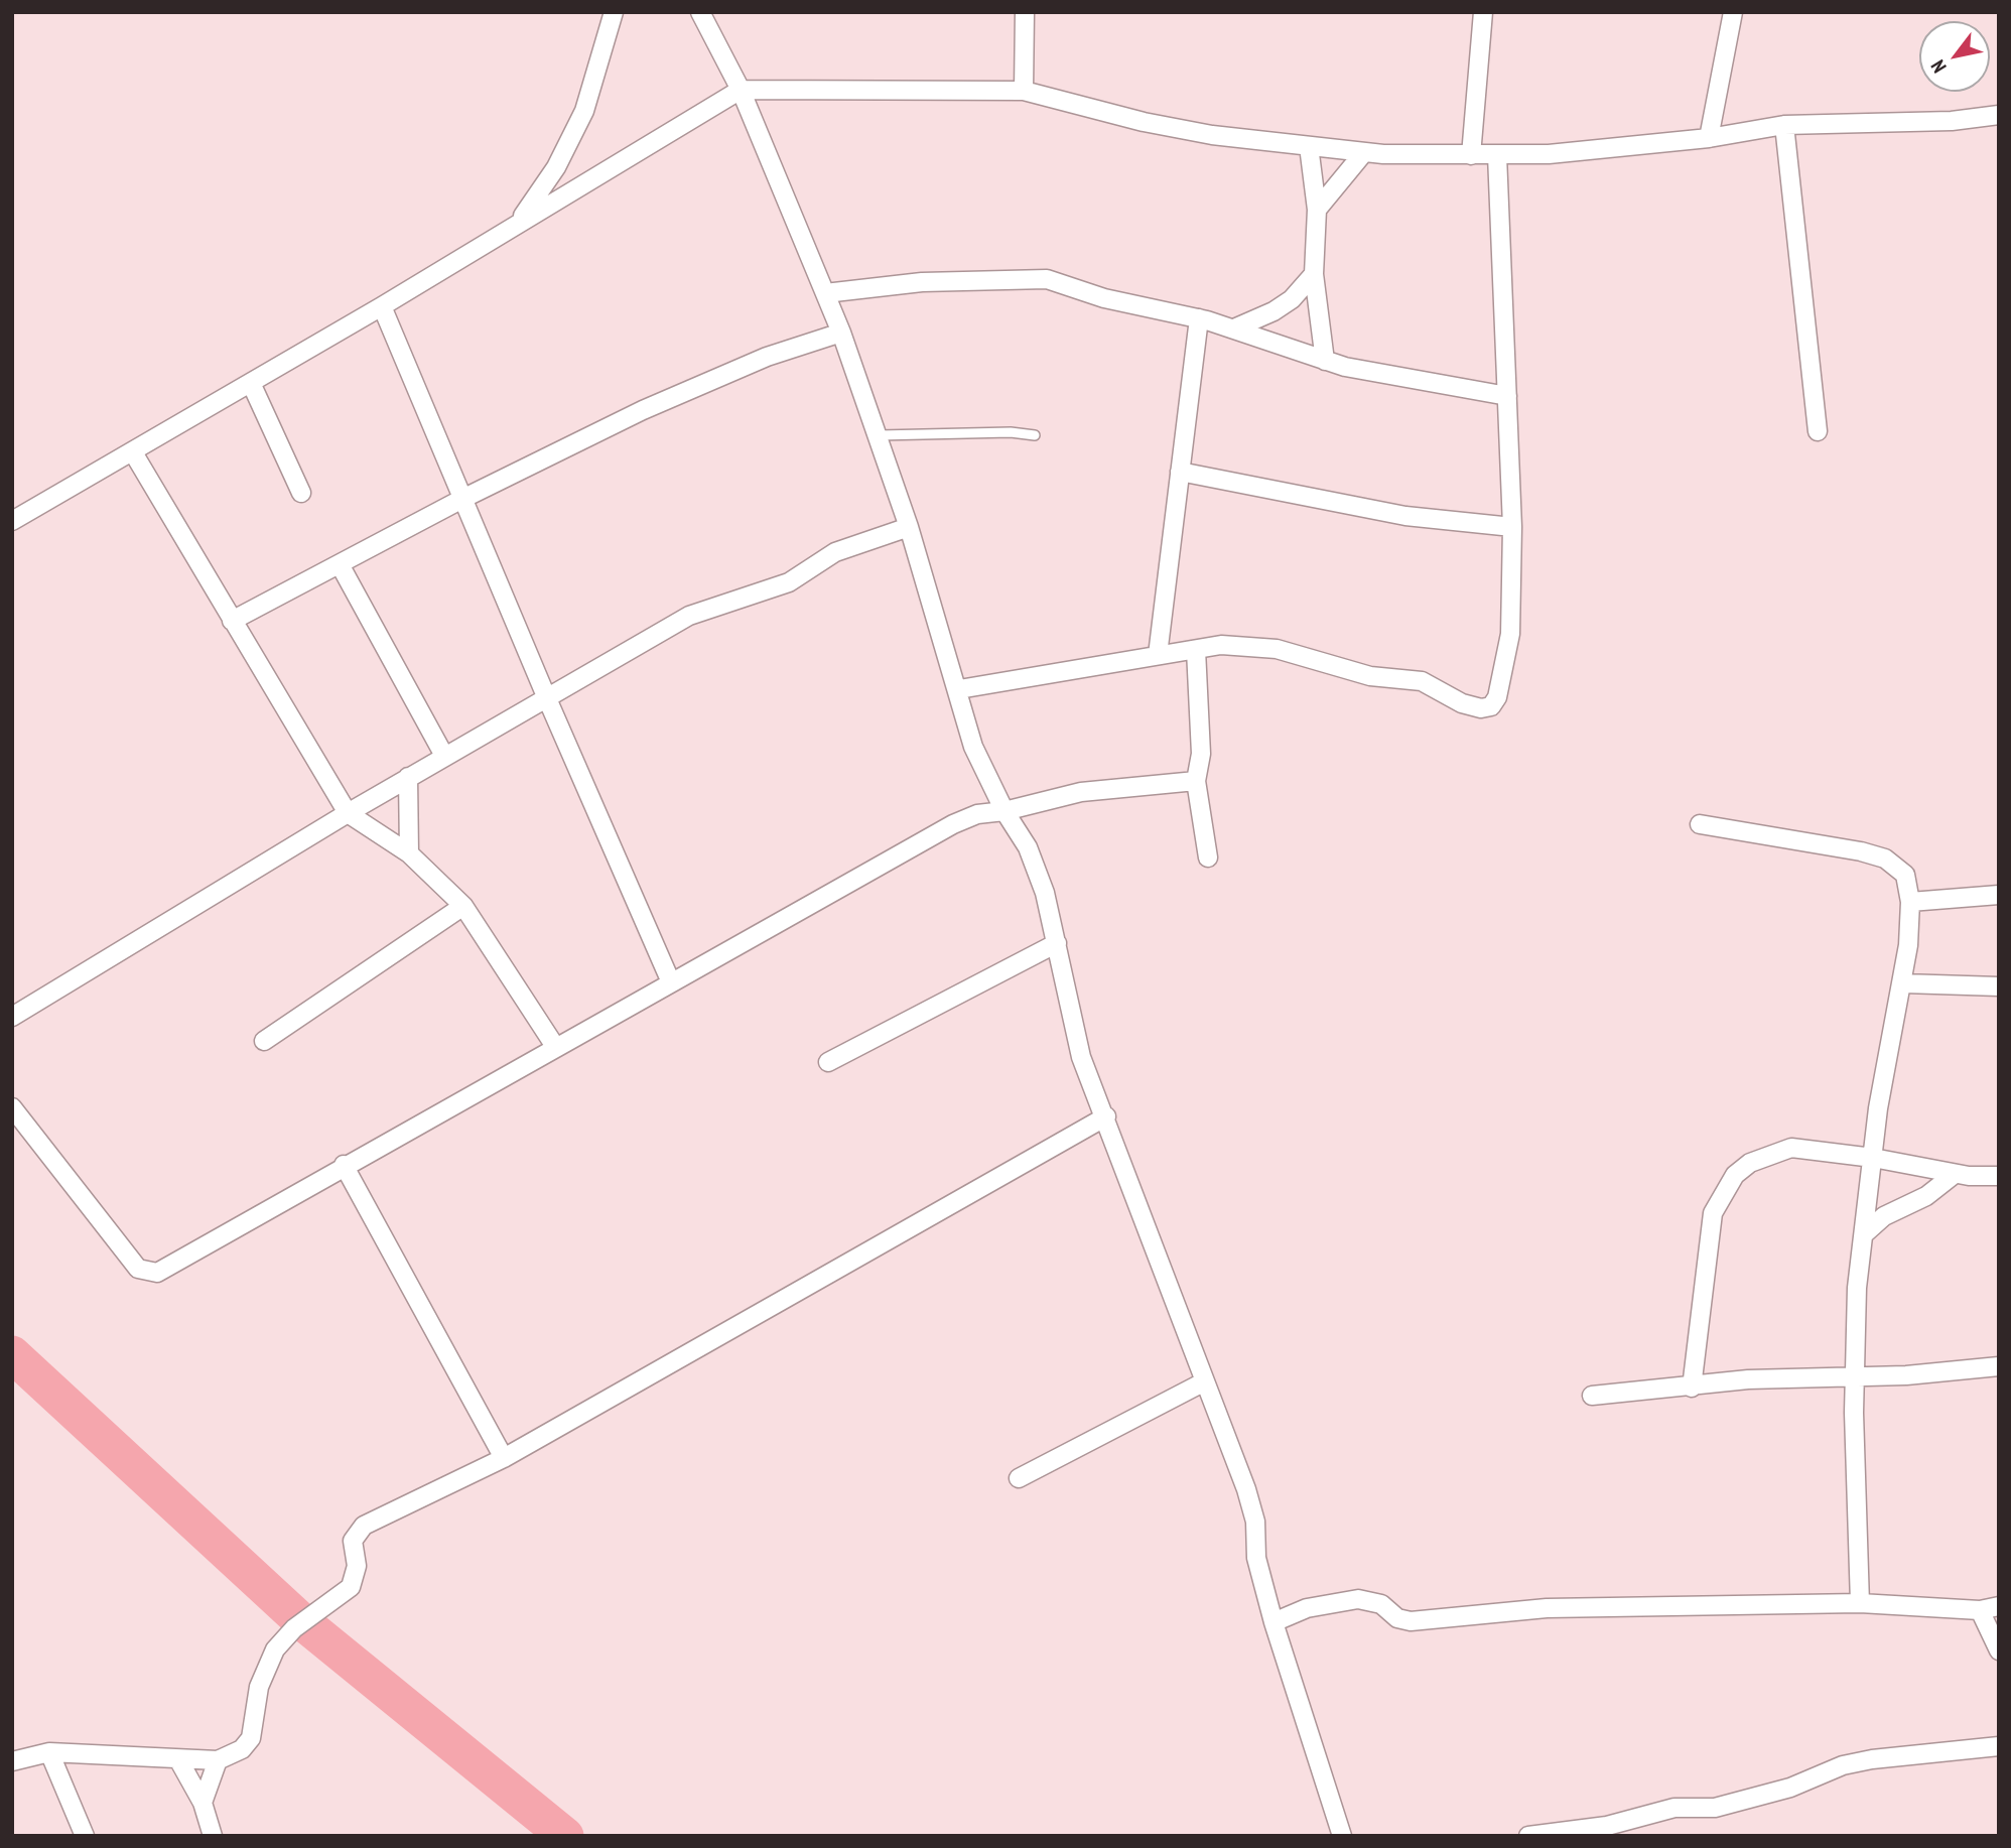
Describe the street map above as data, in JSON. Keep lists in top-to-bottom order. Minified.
{"north":"bottom left"}
